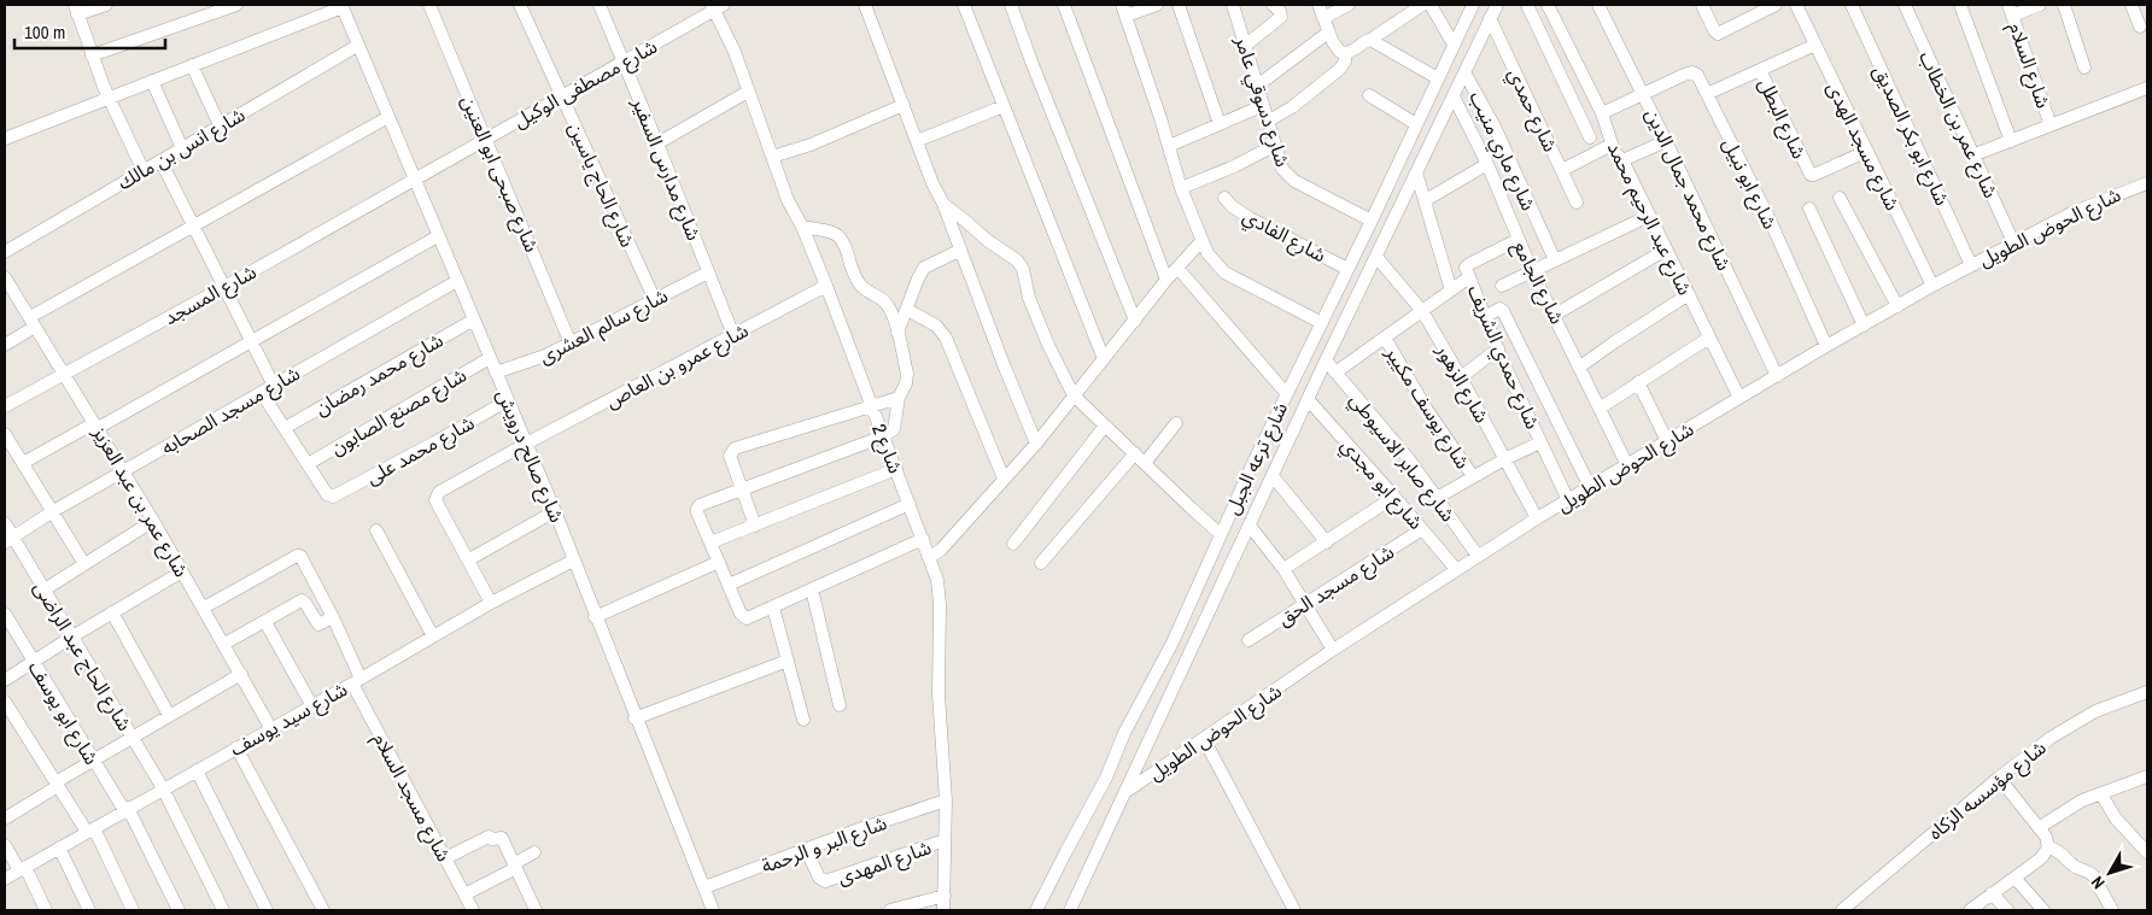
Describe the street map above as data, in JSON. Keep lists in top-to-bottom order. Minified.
{"streets":{"street":["شارع السلام","شارع مصطفى الوكيل","شارع دسوقي عامر","شارع حمدي","شارع البطل","شارع عمر بن الخطاب","شارع ابو بكر الصديق","شارع مسجد الهدى","شارع انس بن مالك","شارع ماري منيب","شارع مدارس السفير","شارع صبحى ابو العنين","شارع ابو نبيل","شارع الحاج ياسين","شارع محمد جمال الدين","شارع عبد الرحيم محمد","شارع الحوض الطويل","شارع الفادي","شارع الجامع","شارع المسجد","شارع سالم العشرى","شارع حمدي الشريف","شارع عمرو بن العاص","شارع محمد رمضان","شارع الزهور","شارع يوسف مكيير","شارع مسجد الصحابه","شارع مصنع الصابون","شارع 2","شارع محمد على","شارع صالح درويش","شارع صابر الاسيوطي","شارع ترعه الجبل","شارع ابو مجدي","شارع عمر بن عبد العزيز","شارع مسجد الحق","شارع الحاج عبد الراضى","شارع ابو يوسف","شارع سيد يوسف","شارع مؤسسه الزكاه","شارع مسجد السلام","شارع البر و الرحمة","شارع المهدى"]},"crossings":[["شارع مصطفى الوكيل","شارع مدارس السفير"],["شارع مصطفى الوكيل","شارع صبحى ابو العنين"],["شارع مصطفى الوكيل","شارع الحاج ياسين"],["شارع مصطفى الوكيل","شارع المسجد"],["شارع مصطفى الوكيل","شارع 2"],["شارع مصطفى الوكيل","شارع صالح درويش"],["شارع دسوقي عامر","شارع ترعه الجبل"],["شارع حمدي","شارع ترعه الجبل"],["شارع البطل","شارع مسجد الهدى"],["شارع عمر بن الخطاب","شارع الحوض الطويل"],["شارع ابو بكر الصديق","شارع الحوض الطويل"],["شارع مسجد الهدى","شارع الحوض الطويل"],["شارع انس بن مالك","شارع صالح درويش"],["شارع ماري منيب","شارع ترعه الجبل"],["شارع مدارس السفير","شارع سالم العشرى"],["شارع مدارس السفير","شارع عمرو بن العاص"],["شارع صبحى ابو العنين","شارع سالم العشرى"],["شارع ابو نبيل","شارع محمد جمال الدين"],["شارع ابو نبيل","شارع الحوض الطويل"],["شارع الحاج ياسين","شارع سالم العشرى"],["شارع محمد جمال الدين","شارع الحوض الطويل"],["شارع عبد الرحيم محمد","شارع الحوض الطويل"],["شارع الحوض الطويل","شارع الجامع"],["شارع الحوض الطويل","شارع حمدي الشريف"],["شارع الحوض الطويل","شارع الزهور"],["شارع الحوض الطويل","شارع صابر الاسيوطي"],["شارع الحوض الطويل","شارع ترعه الجبل"],["شارع الحوض الطويل","شارع ابو مجدي"],["شارع الفادي","شارع ترعه الجبل"],["شارع الجامع","شارع حمدي الشريف"],["شارع الجامع","شارع ترعه الجبل"],["شارع المسجد","شارع صالح درويش"],["شارع المسجد","شارع عمر بن عبد العزيز"],["شارع سالم العشرى","شارع صالح درويش"],["شارع عمرو بن العاص","شارع 2"],["شارع عمرو بن العاص","شارع صالح درويش"],["شارع محمد رمضان","شارع صالح درويش"],["شارع الزهور","شارع ترعه الجبل"],["شارع مسجد الصحابه","شارع صالح درويش"],["شارع مسجد الصحابه","شارع عمر بن عبد العزيز"],["شارع مسجد الصحابه","شارع الحاج عبد الراضى"],["شارع مصنع الصابون","شارع محمد على"],["شارع مصنع الصابون","شارع صالح درويش"],["شارع 2","شارع البر و الرحمة"],["شارع 2","شارع المهدى"],["شارع محمد على","شارع صالح درويش"],["شارع صالح درويش","شارع سيد يوسف"],["شارع صالح درويش","شارع البر و الرحمة"],["شارع صابر الاسيوطي","شارع ترعه الجبل"],["شارع ترعه الجبل","شارع ابو مجدي"],["شارع ابو مجدي","شارع مسجد الحق"],["شارع عمر بن عبد العزيز","شارع سيد يوسف"],["شارع عمر بن عبد العزيز","شارع مسجد السلام"],["شارع الحاج عبد الراضى","شارع سيد يوسف"],["شارع ابو يوسف","شارع سيد يوسف"],["شارع سيد يوسف","شارع مسجد السلام"],["شارع البر و الرحمة","شارع المهدى"]],"scale_bar":"100 m","north":"bottom left"}
